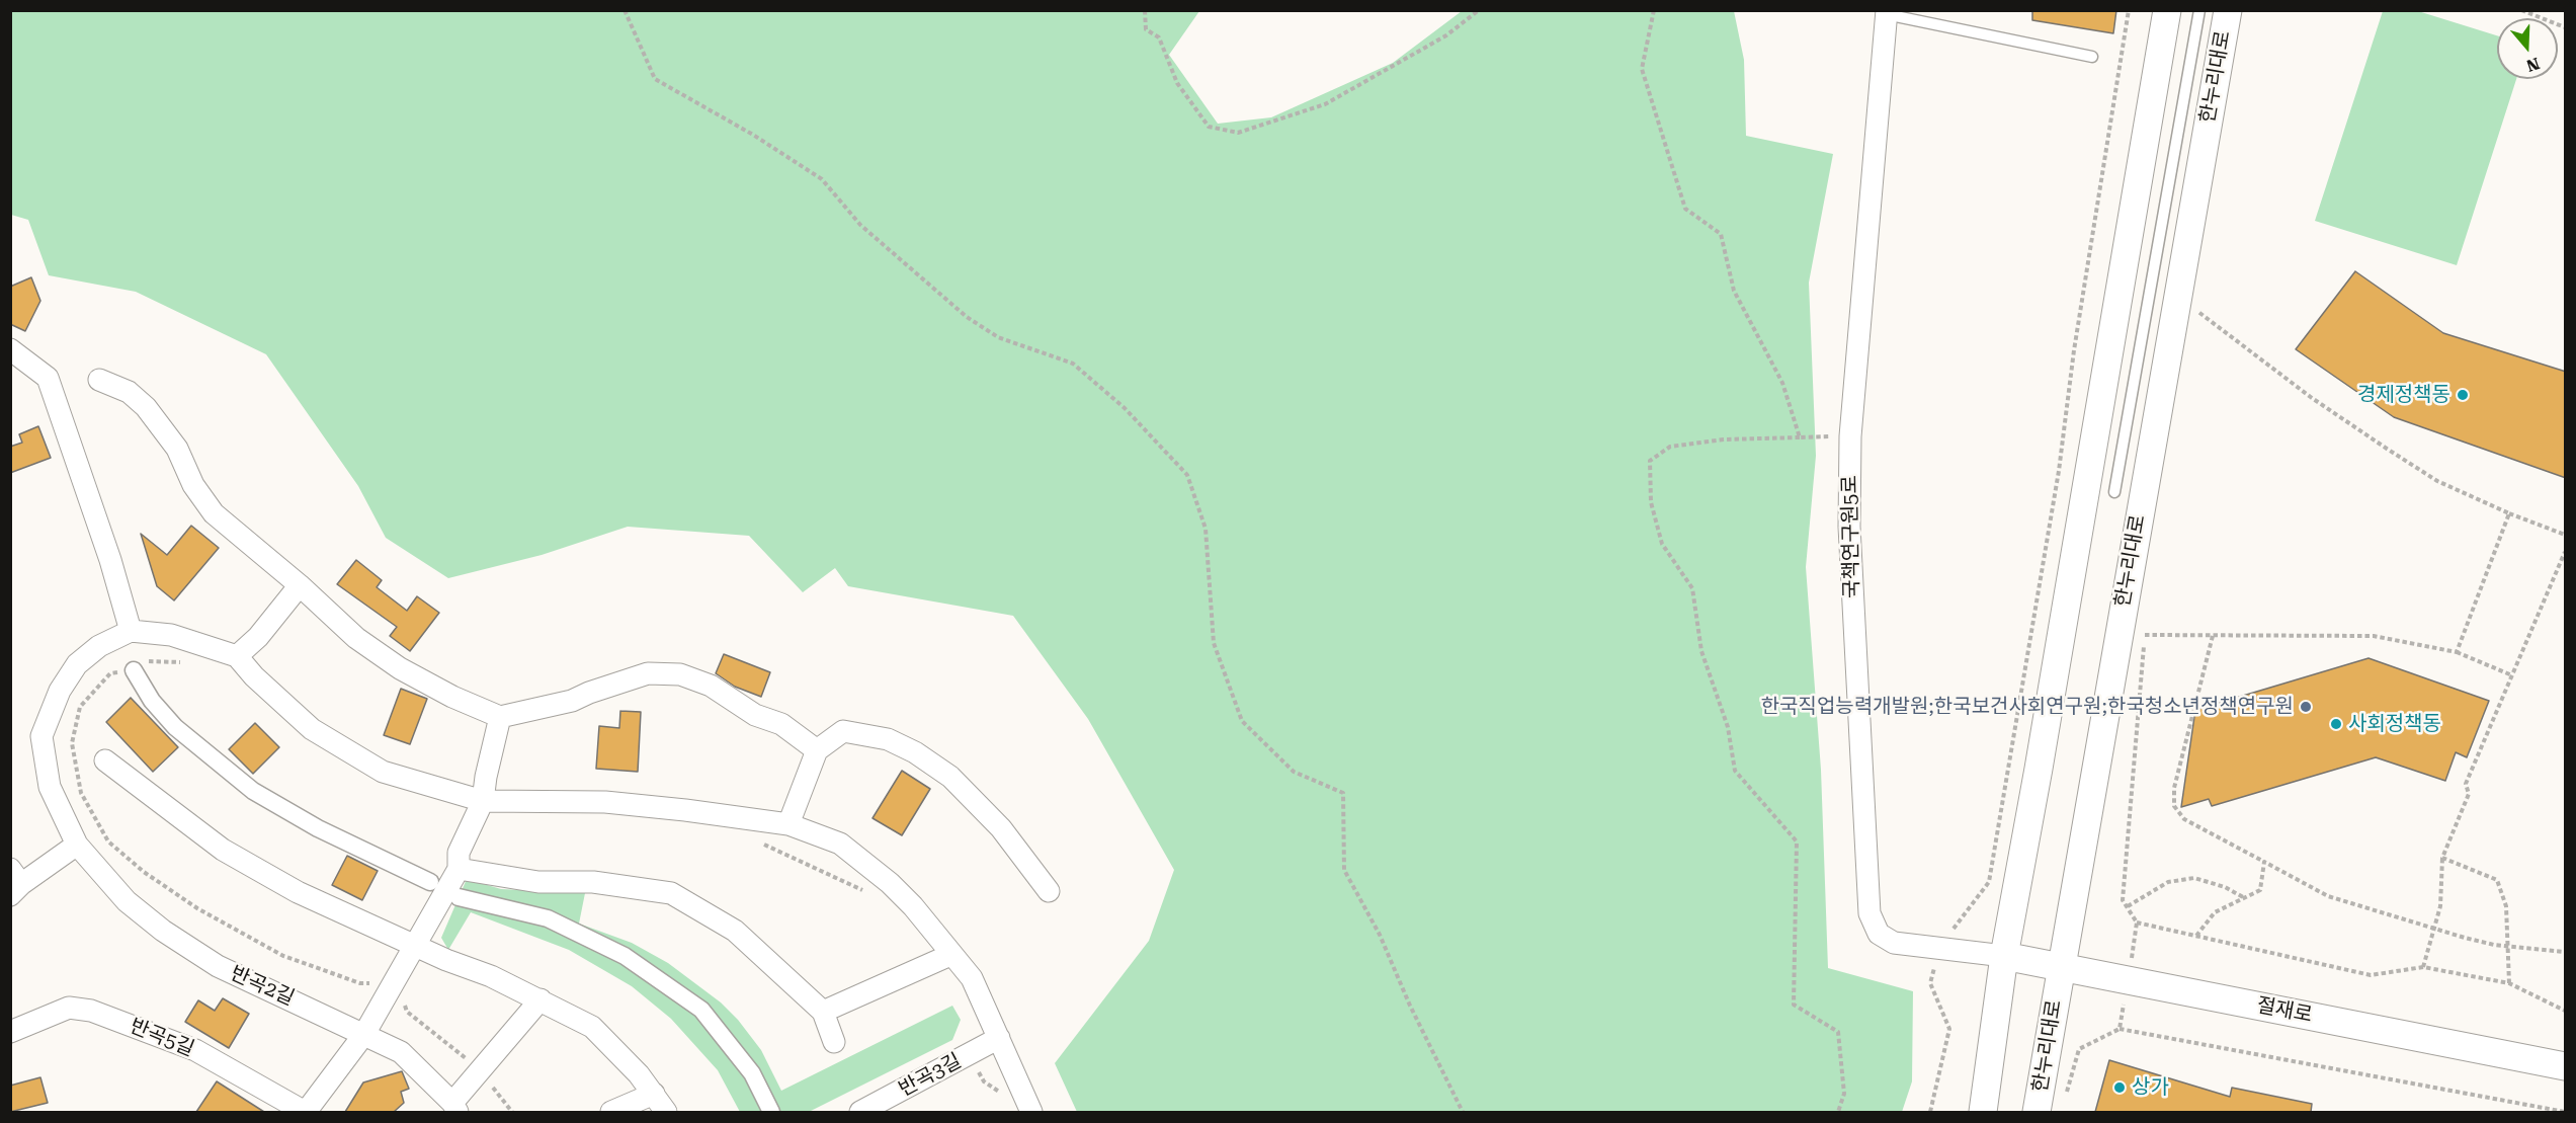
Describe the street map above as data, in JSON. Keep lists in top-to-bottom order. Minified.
{"streets":{"street":["한누리대로","국책연구원5로","반곡2길","절재로","반곡5길","반곡3길"]},"crossings":[["한누리대로","절재로"],["국책연구원5로","절재로"]],"places":["경제정책동","한국직업능력개발원;한국보건사회연구원;한국청소년정책연구원","사회정책동","상가"],"north":"bottom"}
